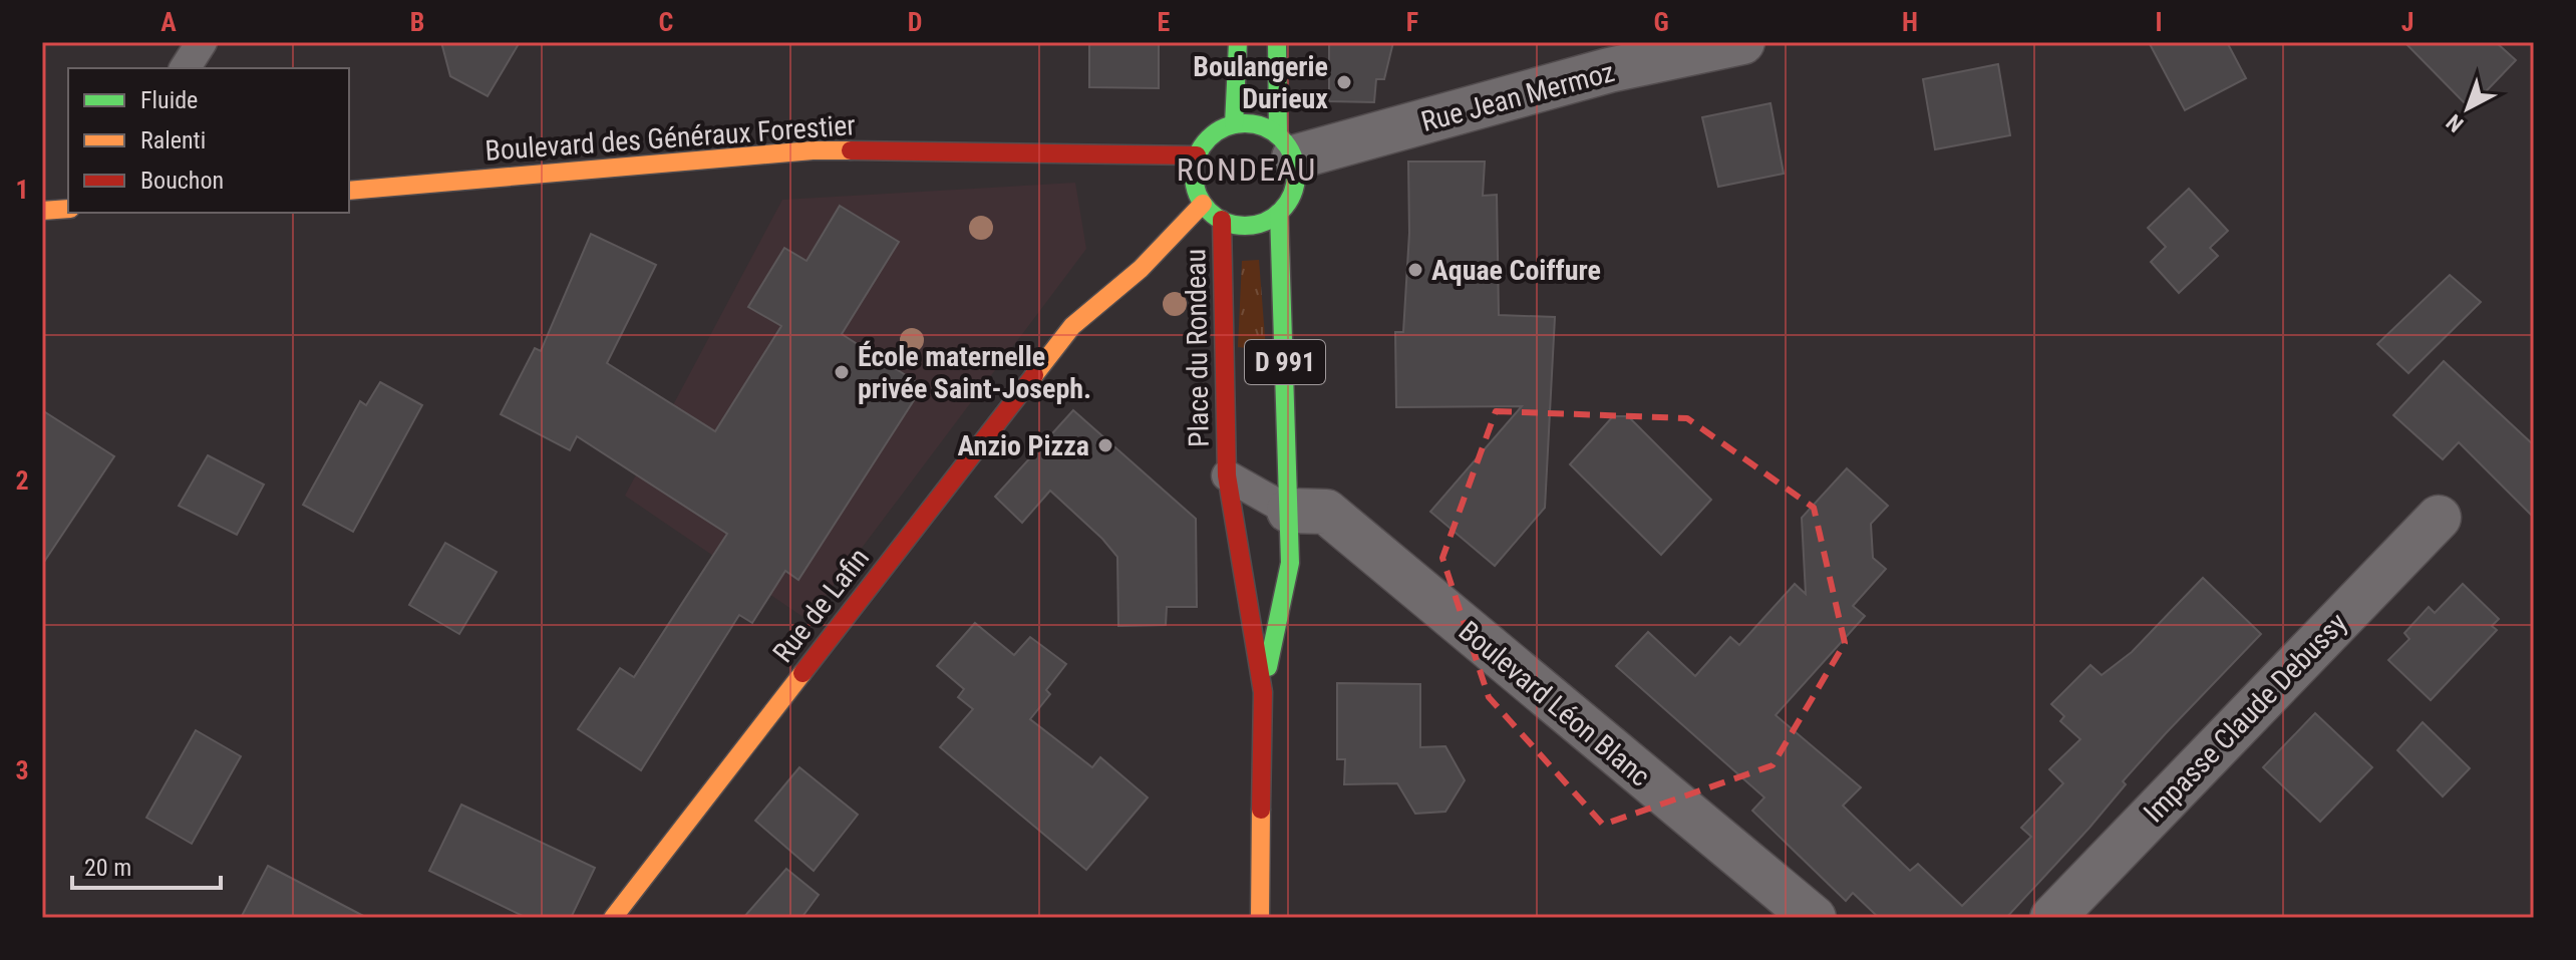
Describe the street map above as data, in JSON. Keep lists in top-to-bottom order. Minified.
{"streets":{"street":["Rue Jean Mermoz","Boulevard des Généraux Forestier","Place du Rondeau","D 991","Rue de Lafin","Boulevard Léon Blanc","Impasse Claude Debussy"]},"crossings":[["Rue Jean Mermoz","Place du Rondeau"],["Rue Jean Mermoz","D 991"],["Place du Rondeau","D 991"],["Place du Rondeau","Rue de Lafin"],["D 991","Boulevard Léon Blanc"]],"districts":["RONDEAU"],"places":["Boulangerie Durieux","Aquae Coiffure","École maternelle privée Saint-Joseph.","Anzio Pizza"],"legend":["Fluide","Ralenti","Bouchon"],"scale_bar":"20 m","north":"bottom left","grid":{"columns":["A","B","C","D","E","F","G","H","I","J"],"rows":["1","2","3"]}}
